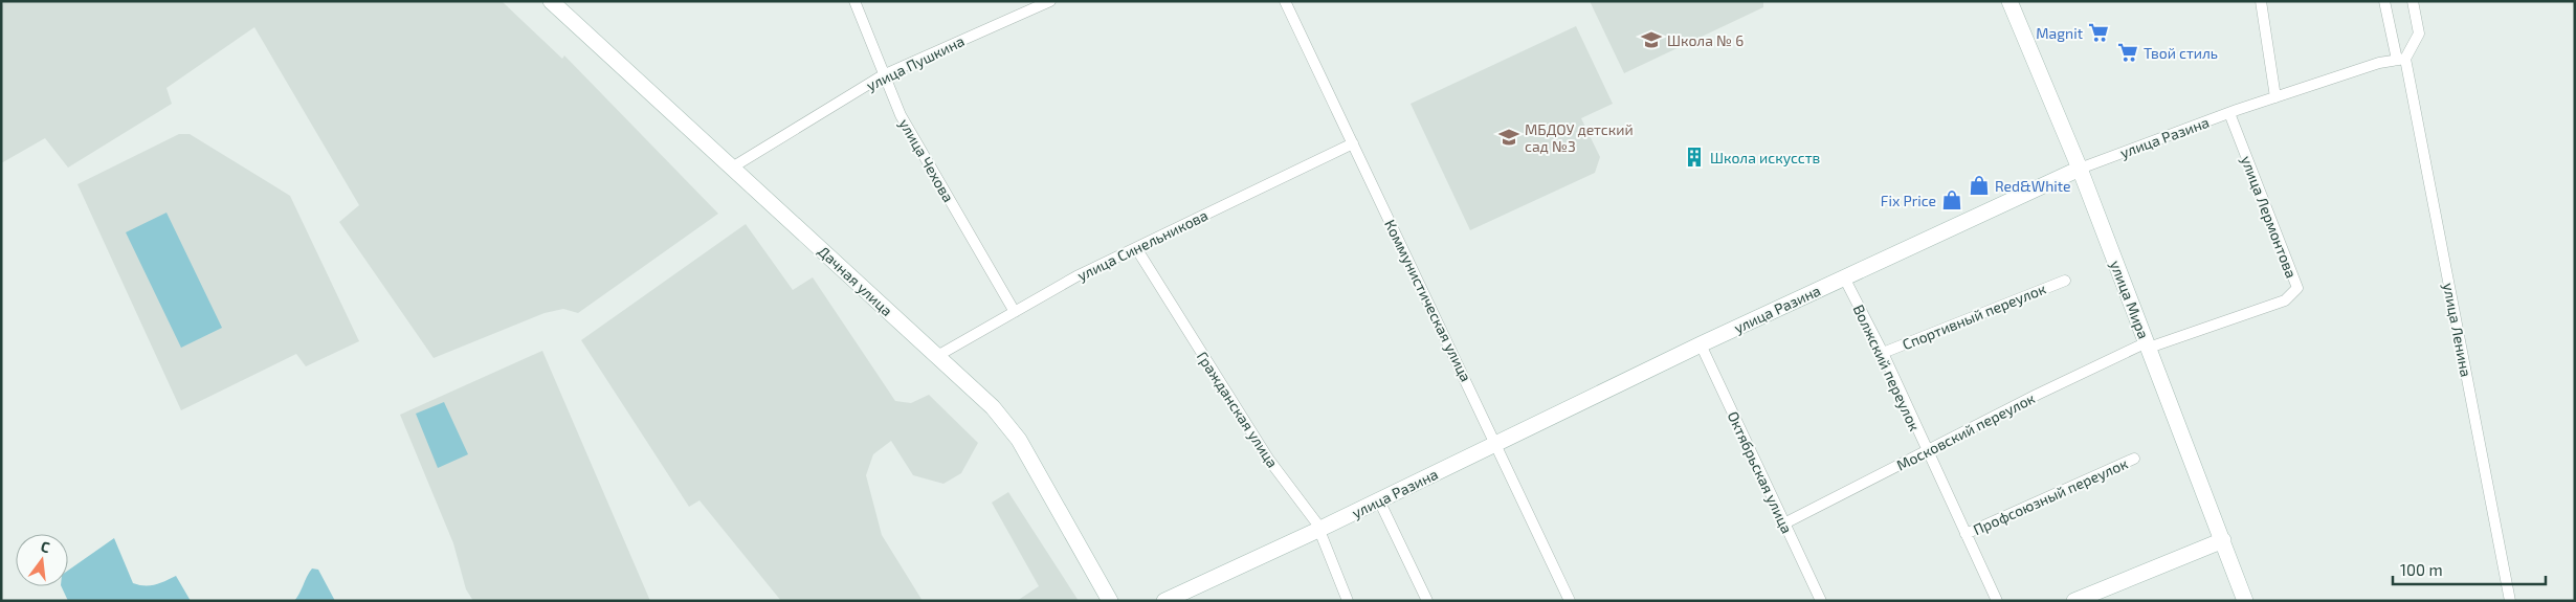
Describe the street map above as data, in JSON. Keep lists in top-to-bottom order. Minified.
{"streets":{"street":["улица Пушкина","улица Разина","улица Чехова","улица Лермонтова","улица Синельникова","Дачная улица","улица Мира","Коммунистическая улица","Спортивный переулок","улица Ленина","Волжский переулок","Гражданская улица","Московский переулок","Октябрьская улица","Профсоюзный переулок"]},"crossings":[["улица Пушкина","улица Чехова"],["улица Пушкина","Дачная улица"],["улица Разина","улица Лермонтова"],["улица Разина","улица Мира"],["улица Разина","Коммунистическая улица"],["улица Разина","улица Ленина"],["улица Разина","Волжский переулок"],["улица Разина","Гражданская улица"],["улица Разина","Октябрьская улица"],["улица Чехова","улица Синельникова"],["улица Лермонтова","улица Мира"],["улица Лермонтова","Московский переулок"],["улица Синельникова","Дачная улица"],["улица Синельникова","Коммунистическая улица"],["улица Синельникова","Гражданская улица"],["улица Мира","Московский переулок"],["Спортивный переулок","Волжский переулок"],["Волжский переулок","Московский переулок"],["Волжский переулок","Профсоюзный переулок"],["Московский переулок","Октябрьская улица"]],"places":{"supermarket":["Magnit","Твой стиль"],"school or university":["Школа № 6","МБДОУ детский сад №3"],"building":["Школа искусств"],"shop":["Red&White","Fix Price"]},"scale_bar":"100 m","north":"top"}
